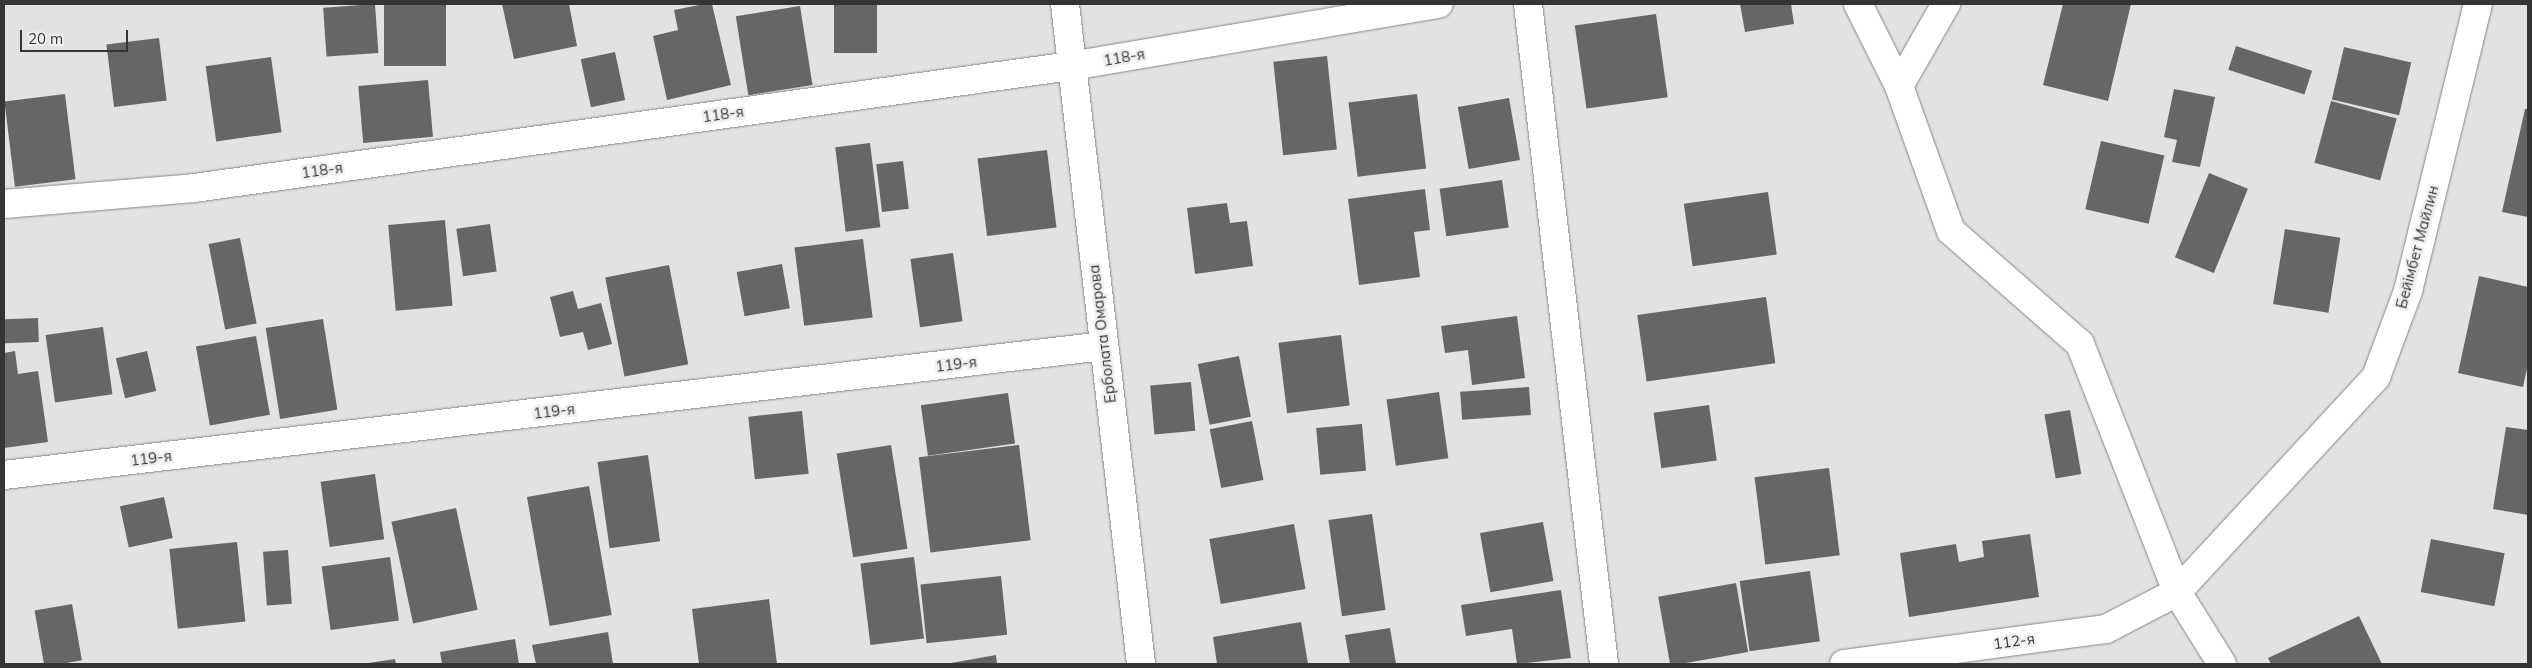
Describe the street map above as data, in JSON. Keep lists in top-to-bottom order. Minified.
{"streets":{"street":["118-я","Бейімбет Майлин","Ерболата Омарова","119-я","112-я"]},"crossings":[["118-я","Ерболата Омарова"],["Бейімбет Майлин","112-я"],["Ерболата Омарова","119-я"]],"scale_bar":"20 m"}
